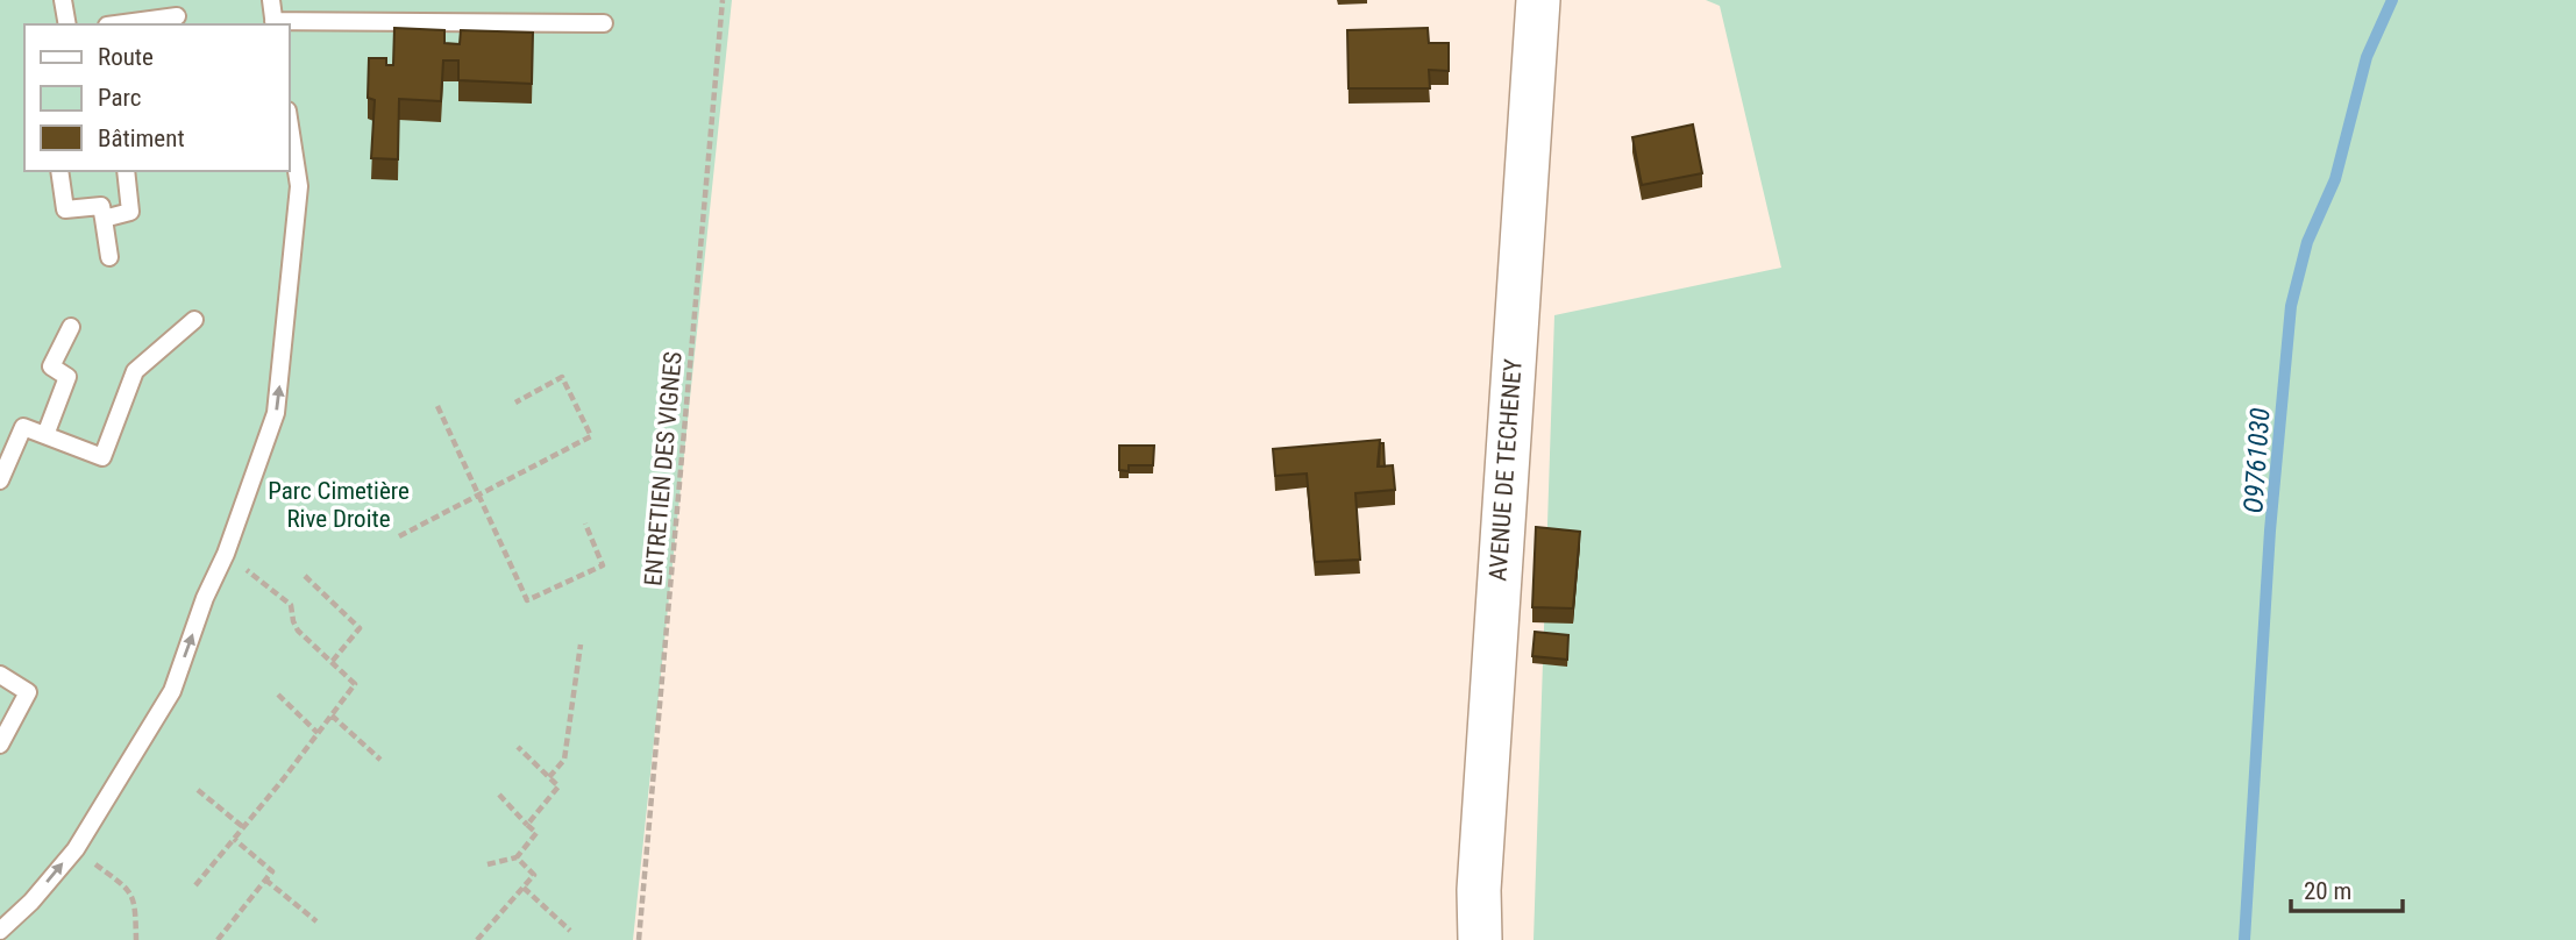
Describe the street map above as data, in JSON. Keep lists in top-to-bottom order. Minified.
{"streets":{"street":["AVENUE DE TECHENEY"],"path":["ENTRETIEN DES VIGNES"]},"water":["O9761030"],"parks":["Parc Cimetière Rive Droite"],"legend":["Route","Parc","Bâtiment"],"scale_bar":"20 m"}
